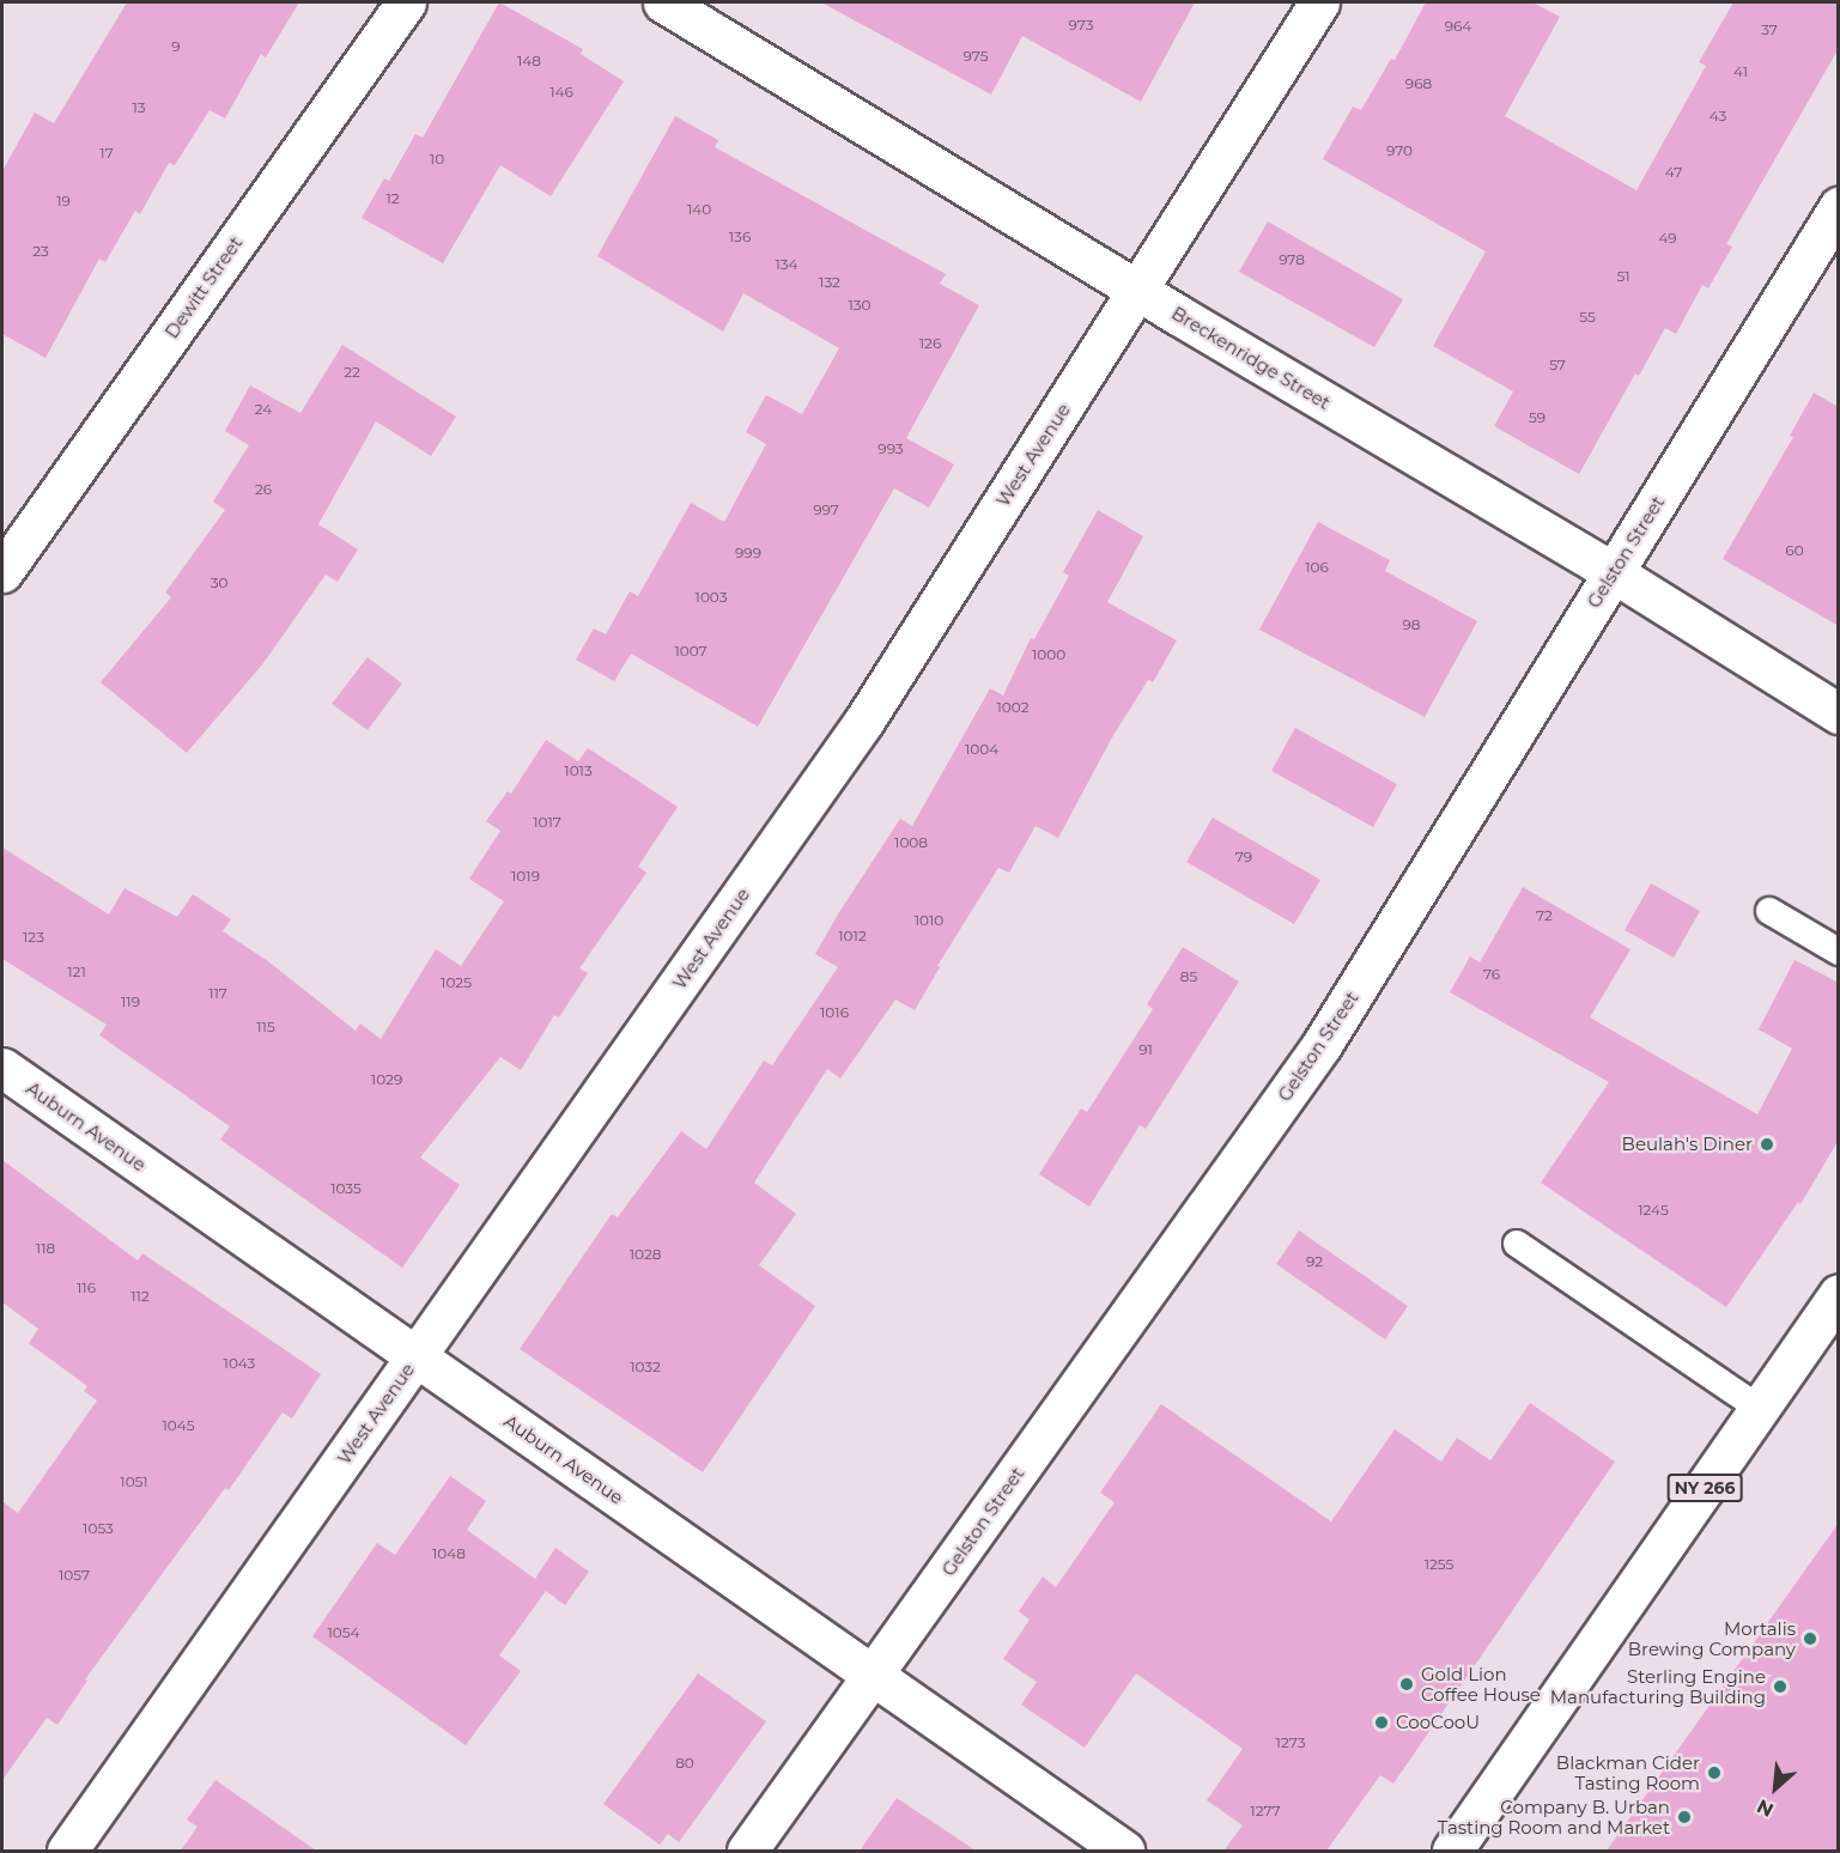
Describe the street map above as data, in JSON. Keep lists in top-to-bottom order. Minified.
{"streets":{"street":["Dewitt Street","Breckenridge Street","West Avenue","Gelston Street","Auburn Avenue","NY 266"]},"crossings":[["Breckenridge Street","West Avenue"],["Breckenridge Street","Gelston Street"],["West Avenue","Auburn Avenue"],["Gelston Street","Auburn Avenue"]],"places":["Beulah's Diner","Mortalis Brewing Company","Gold Lion Coffee House","Sterling Engine Manufacturing Building","CooCooU","Blackman Cider Tasting Room","Company B. Urban Tasting Room and Market"],"house_numbers":["973","964","37","9","975","148","41","968","146","13","43","970","17","10","47","12","19","140","136","49","23","978","134","51","132","130","55","126","57","22","24","59","993","26","997","60","999","106","30","1003","98","1007","1000","1002","1004","1013","1017","1008","79","1019","72","1010","1012","123","121","76","85","1025","117","119","1016","115","91","1029","1035","1245","118","1028","92","116","112","1043","1032","1045","1051","1053","1048","1255","1057","1054","1273","80","1277"],"north":"bottom left"}
